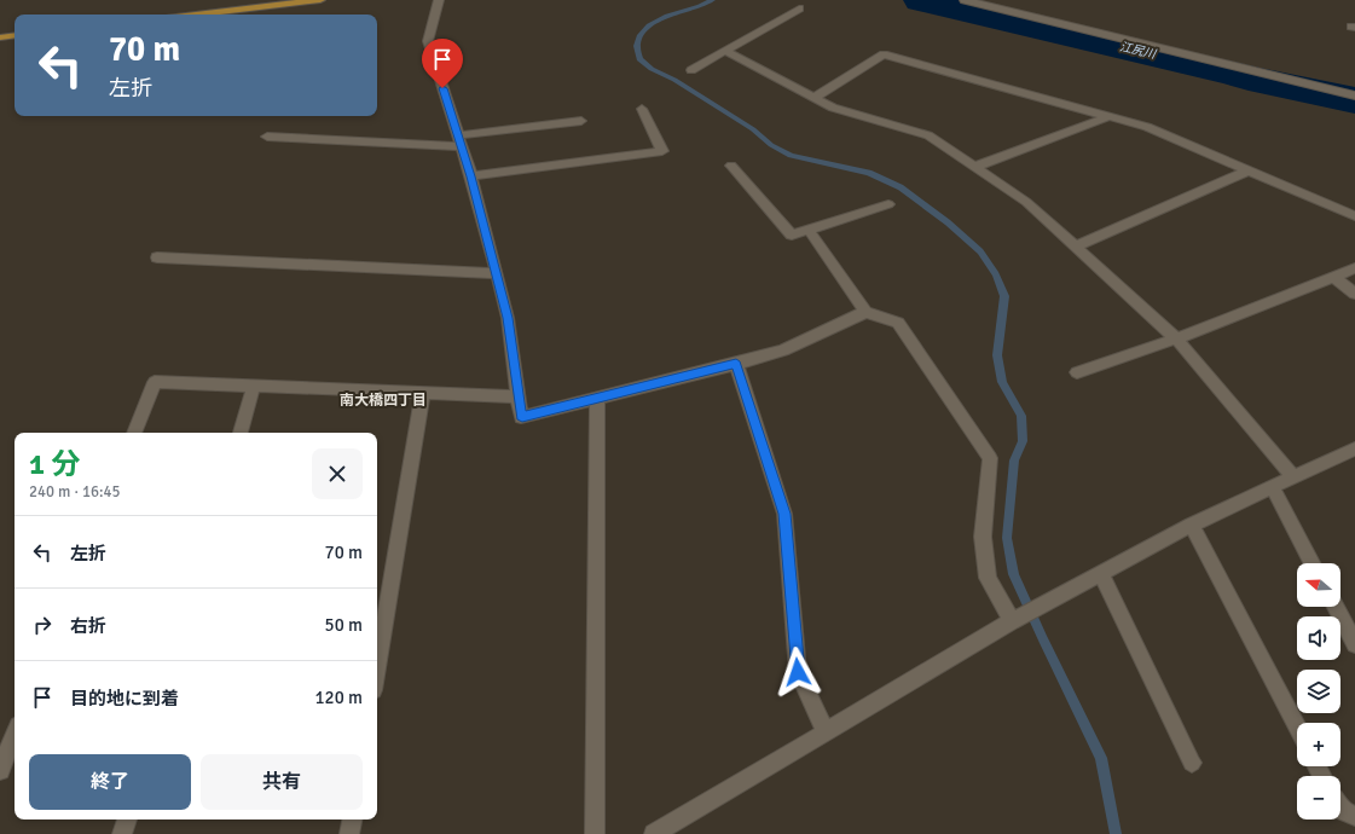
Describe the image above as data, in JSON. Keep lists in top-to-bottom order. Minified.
{"districts":["南大橋四丁目"],"water":["江尻川"],"north":"left","page":{"turn":["70 m","左折"],"heading":["1 分","240 m · 16:45"],"list":[{"name":"左折","value":"70 m"},{"name":"右折","value":"50 m"},{"name":"目的地に到着","value":"120 m"}],"map_buttons":["+","−"],"buttons":["終了","共有"]}}
